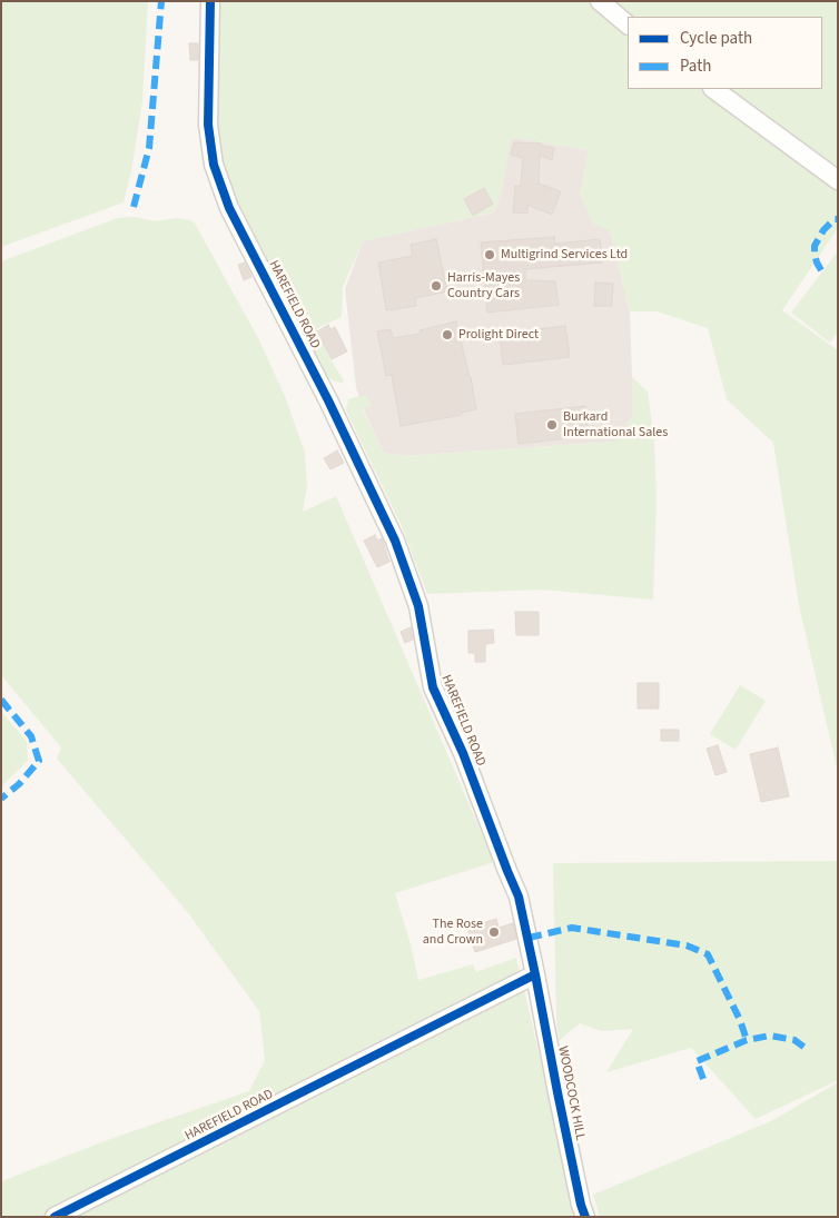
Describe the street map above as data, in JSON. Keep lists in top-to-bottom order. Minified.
{"streets":{"street":["HAREFIELD ROAD","WOODCOCK HILL"]},"crossings":[["HAREFIELD ROAD","WOODCOCK HILL"]],"places":["Multigrind Services Ltd","Harris-Mayes Country Cars","Prolight Direct","Burkard International Sales","The Rose and Crown"],"legend":["Cycle path","Path"]}
